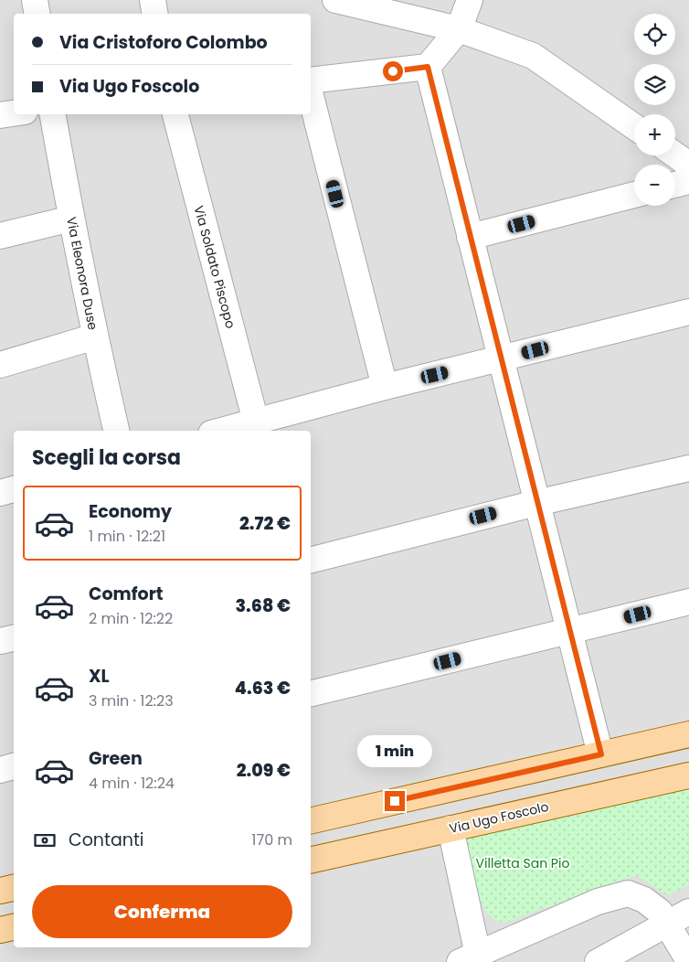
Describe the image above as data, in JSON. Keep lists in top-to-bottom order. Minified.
{"streets":{"main road":["Via Ugo Foscolo"],"street":["Via Soldato Piscopo","Via Eleonora Duse"]},"parks":["Villetta San Pio"],"page":{"map_buttons":["+","−"],"banner":["Via Cristoforo Colombo","Via Ugo Foscolo"],"heading":"Scegli la corsa","list":[{"name":"Economy","note":"1 min · 12:21","value":"2.72 €"},{"name":"Comfort","note":"2 min · 12:22","value":"3.68 €"},{"name":"XL","note":"3 min · 12:23","value":"4.63 €"},{"name":"Green","note":"4 min · 12:24","value":"2.09 €"}],"bubble":"1 min","pay":["Contanti","170 m"],"buttons":"Conferma"}}
